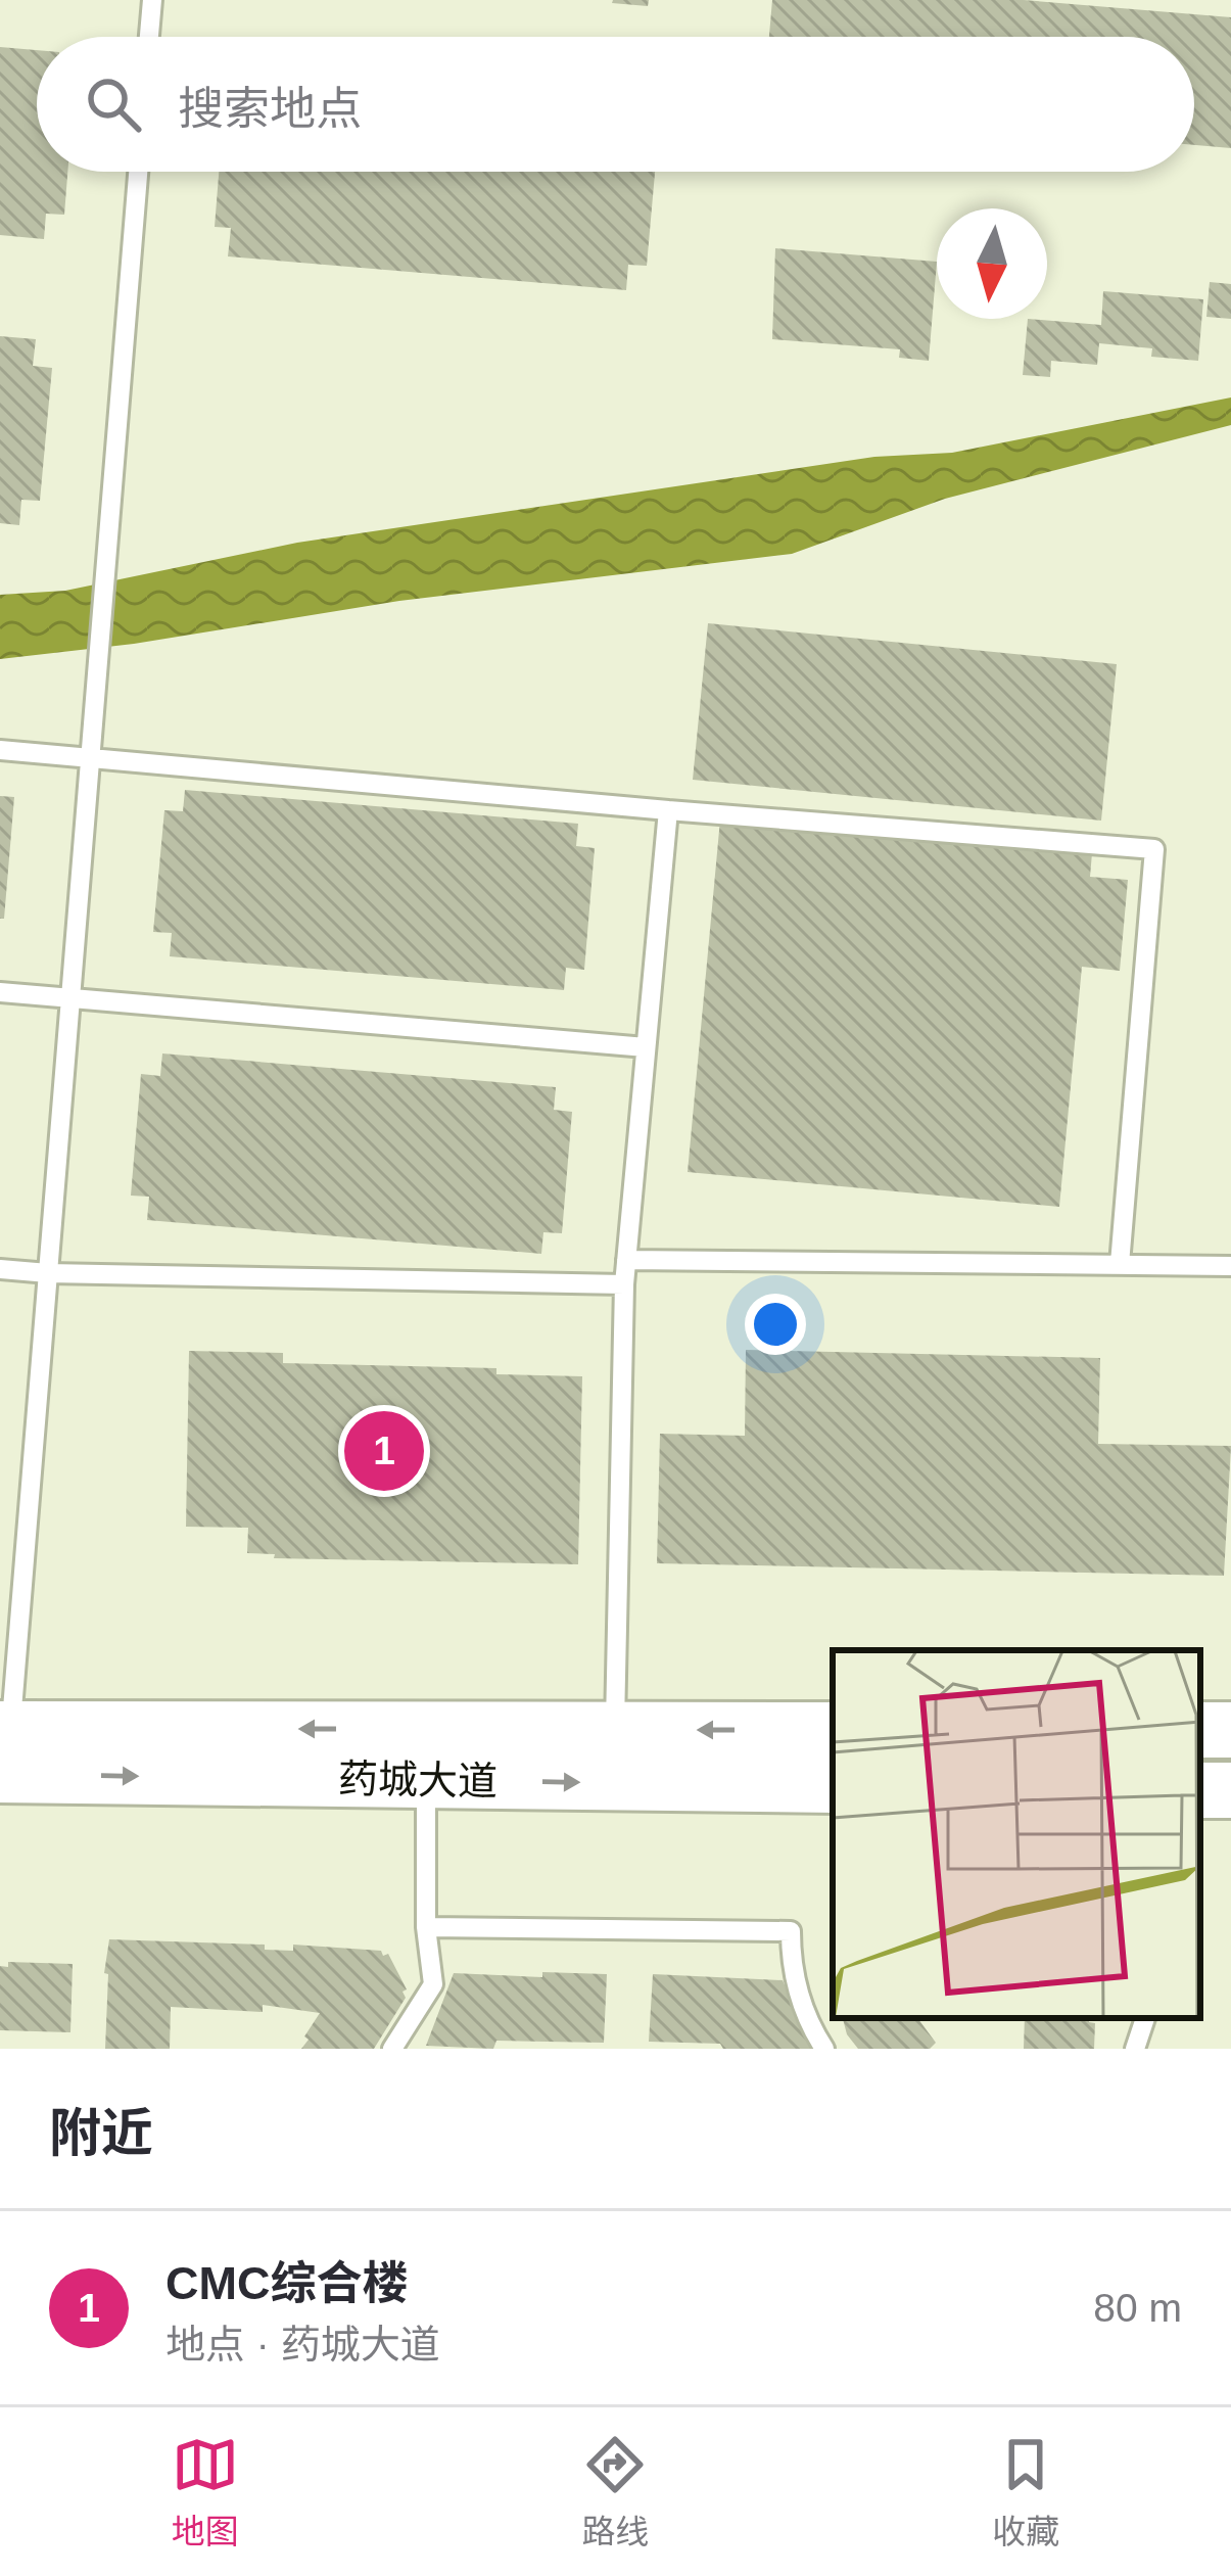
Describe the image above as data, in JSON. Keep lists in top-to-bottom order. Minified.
{"streets":{"main road":["药城大道"]},"north":"bottom","page":{"search":"搜索地点","pins":"1","heading":"附近","list":[{"mark":"1","name":"CMC综合楼","note":"地点 · 药城大道","value":"80 m"}],"nav":["地图","路线","收藏"]}}
